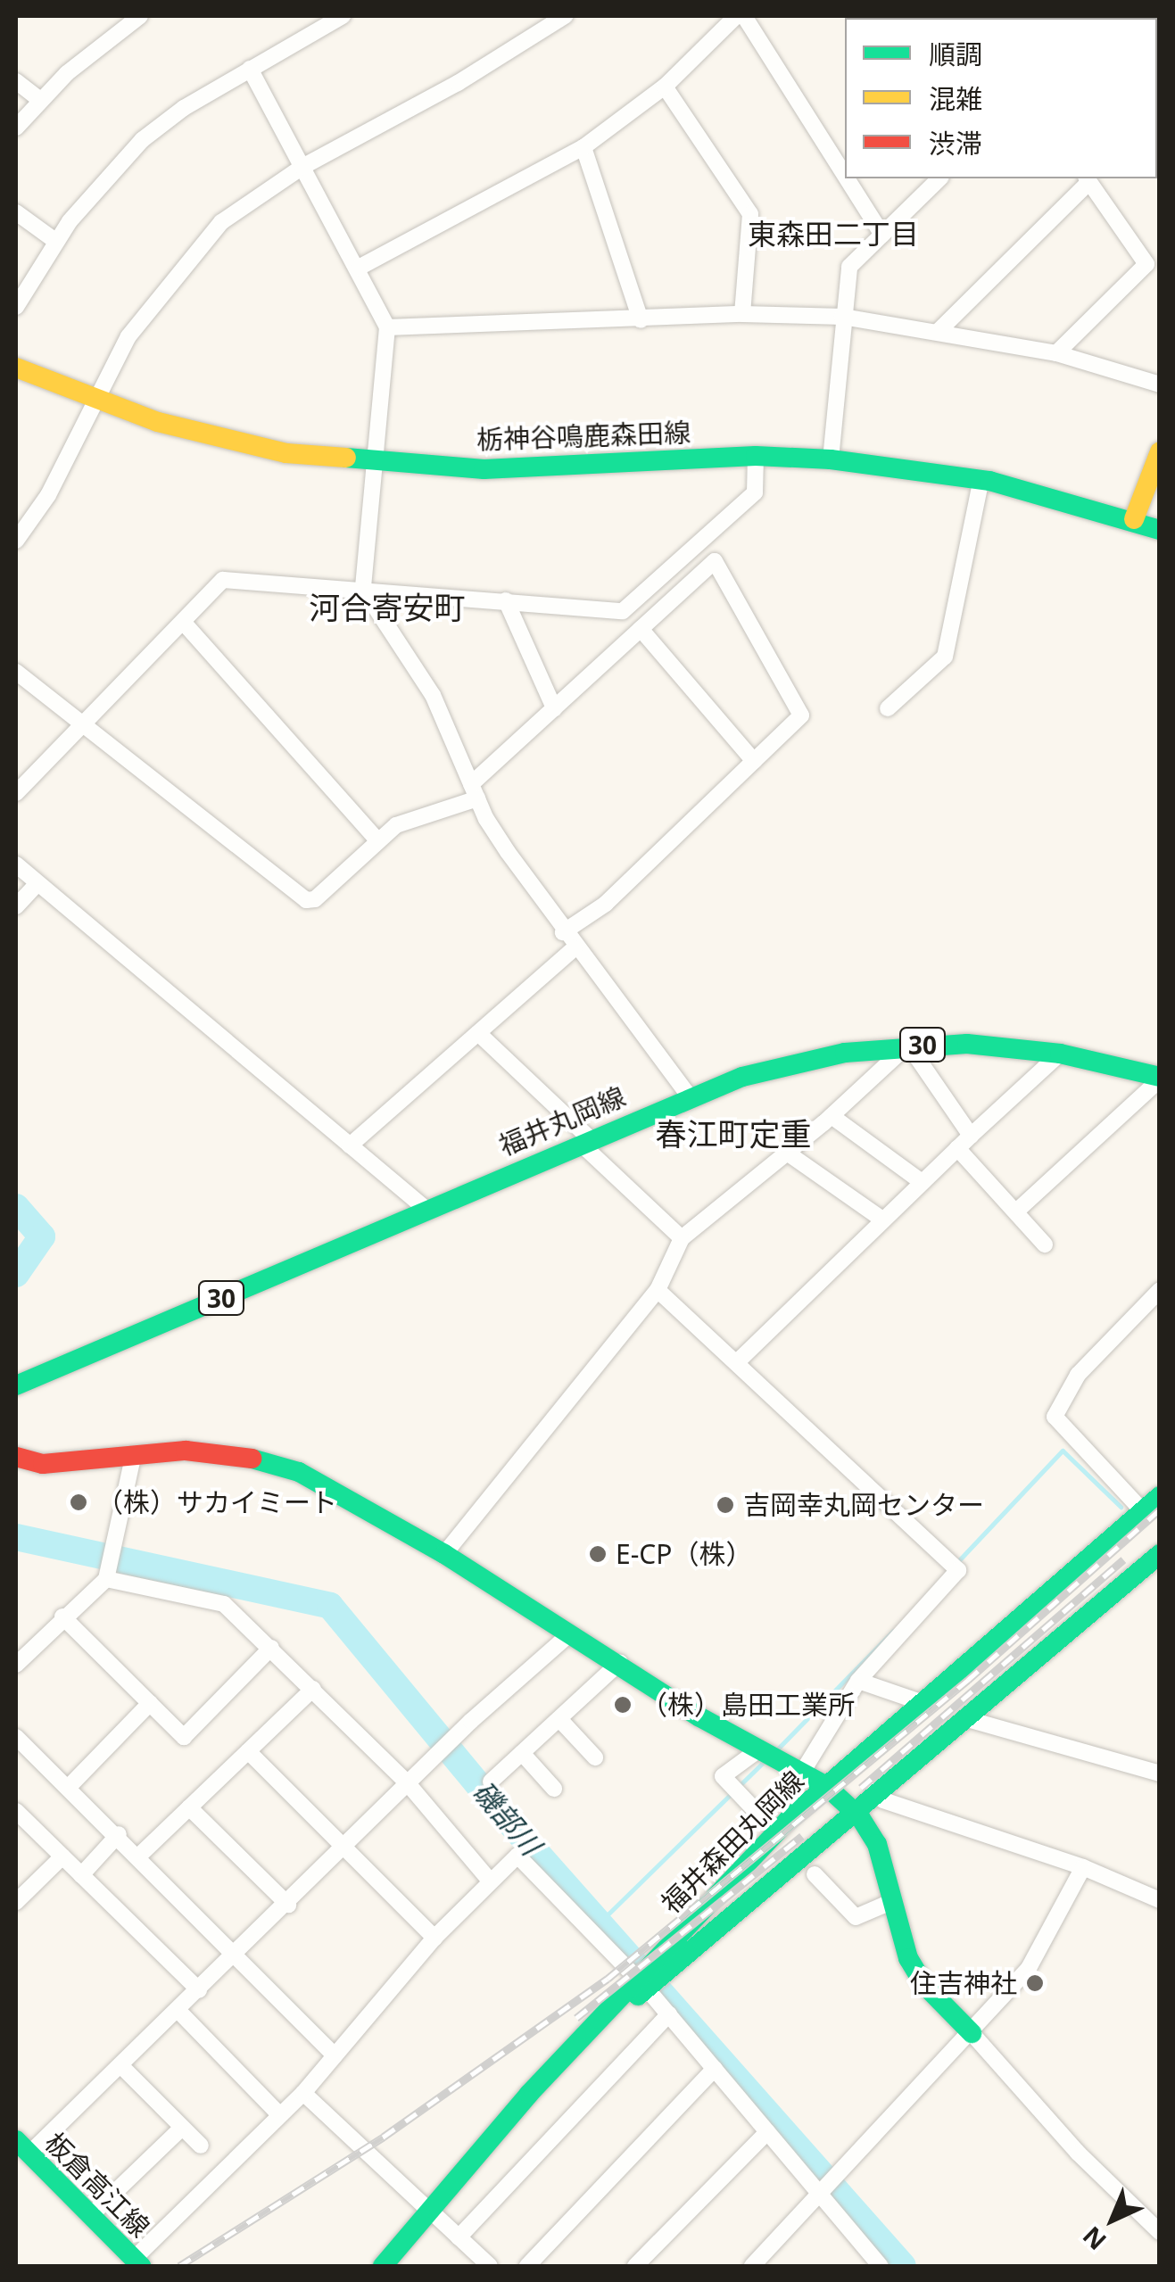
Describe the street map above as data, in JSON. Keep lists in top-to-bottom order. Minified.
{"streets":{"main road":["栃神谷鳴鹿森田線","30","福井丸岡線","福井森田丸岡線","板倉高江線"]},"districts":["東森田二丁目","河合寄安町","春江町定重"],"water":["磯部川"],"places":["（株）サカイミート","吉岡幸丸岡センター","E-CP（株）","（株）島田工業所","住吉神社"],"legend":["順調","混雑","渋滞"],"north":"bottom left"}
